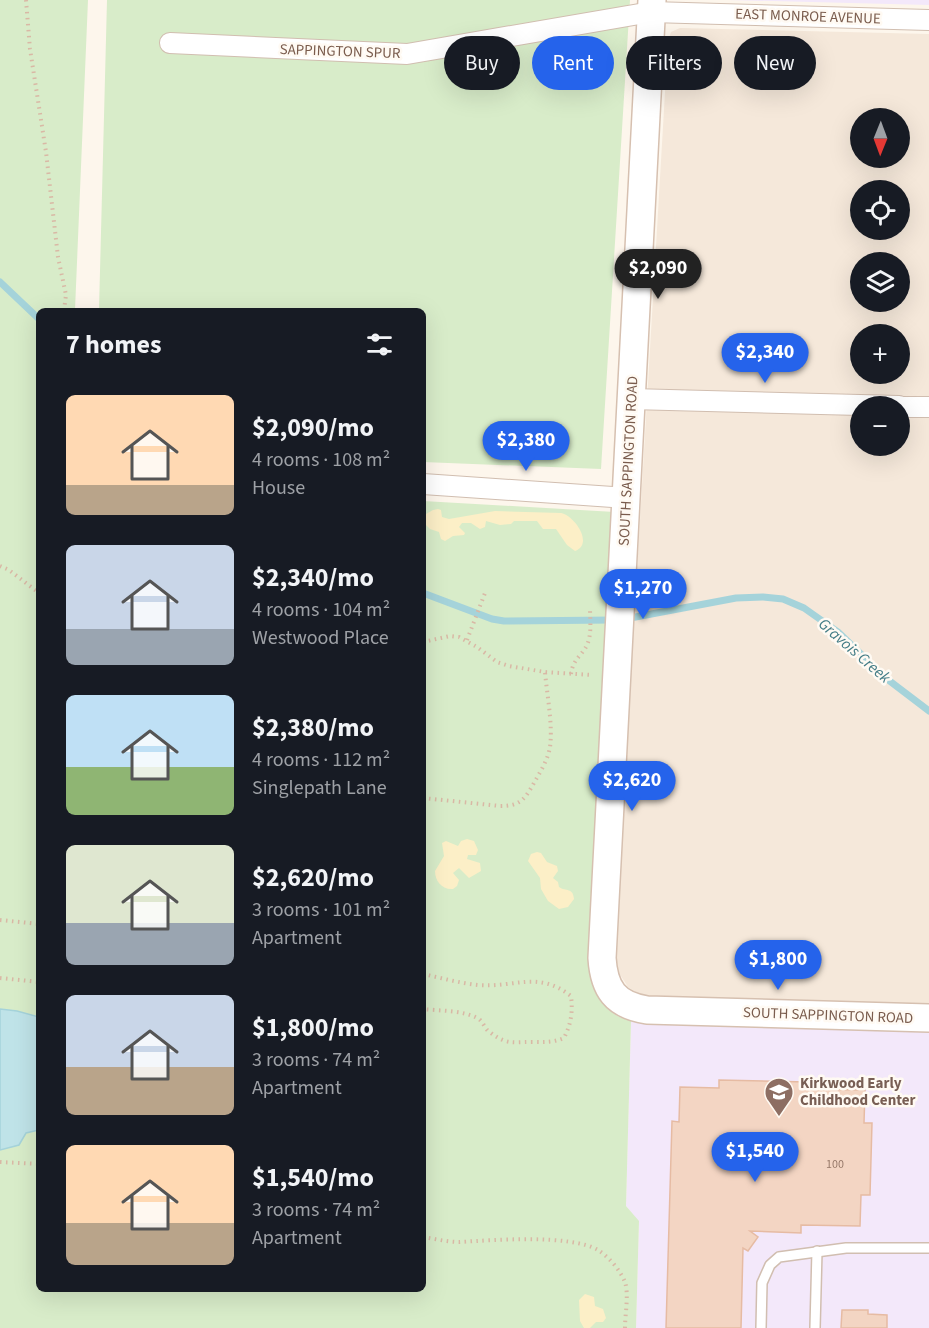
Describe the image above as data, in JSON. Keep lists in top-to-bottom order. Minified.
{"streets":{"street":["EAST MONROE AVENUE","SAPPINGTON SPUR","SOUTH SAPPINGTON ROAD"]},"crossings":[["EAST MONROE AVENUE","SAPPINGTON SPUR"],["EAST MONROE AVENUE","SOUTH SAPPINGTON ROAD"],["SAPPINGTON SPUR","SOUTH SAPPINGTON ROAD"]],"water":["Gravois Creek"],"places":{"school or university":["Kirkwood Early Childhood Center"]},"house_numbers":["100"],"north":"bottom","page":{"chip":["Buy","Rent","Filters","New"],"map_buttons":["+","−"],"price":["$2,090","$2,340","$2,380","$1,270","$2,620","$1,800","$1,540"],"heading":"7 homes","list":[{"name":"$2,090/mo","note":"4 rooms · 108 m² · House"},{"name":"$2,340/mo","note":"4 rooms · 104 m² · Westwood Place"},{"name":"$2,380/mo","note":"4 rooms · 112 m² · Singlepath Lane"},{"name":"$2,620/mo","note":"3 rooms · 101 m² · Apartment"},{"name":"$1,800/mo","note":"3 rooms · 74 m² · Apartment"},{"name":"$1,540/mo","note":"3 rooms · 74 m² · Apartment"}]}}
